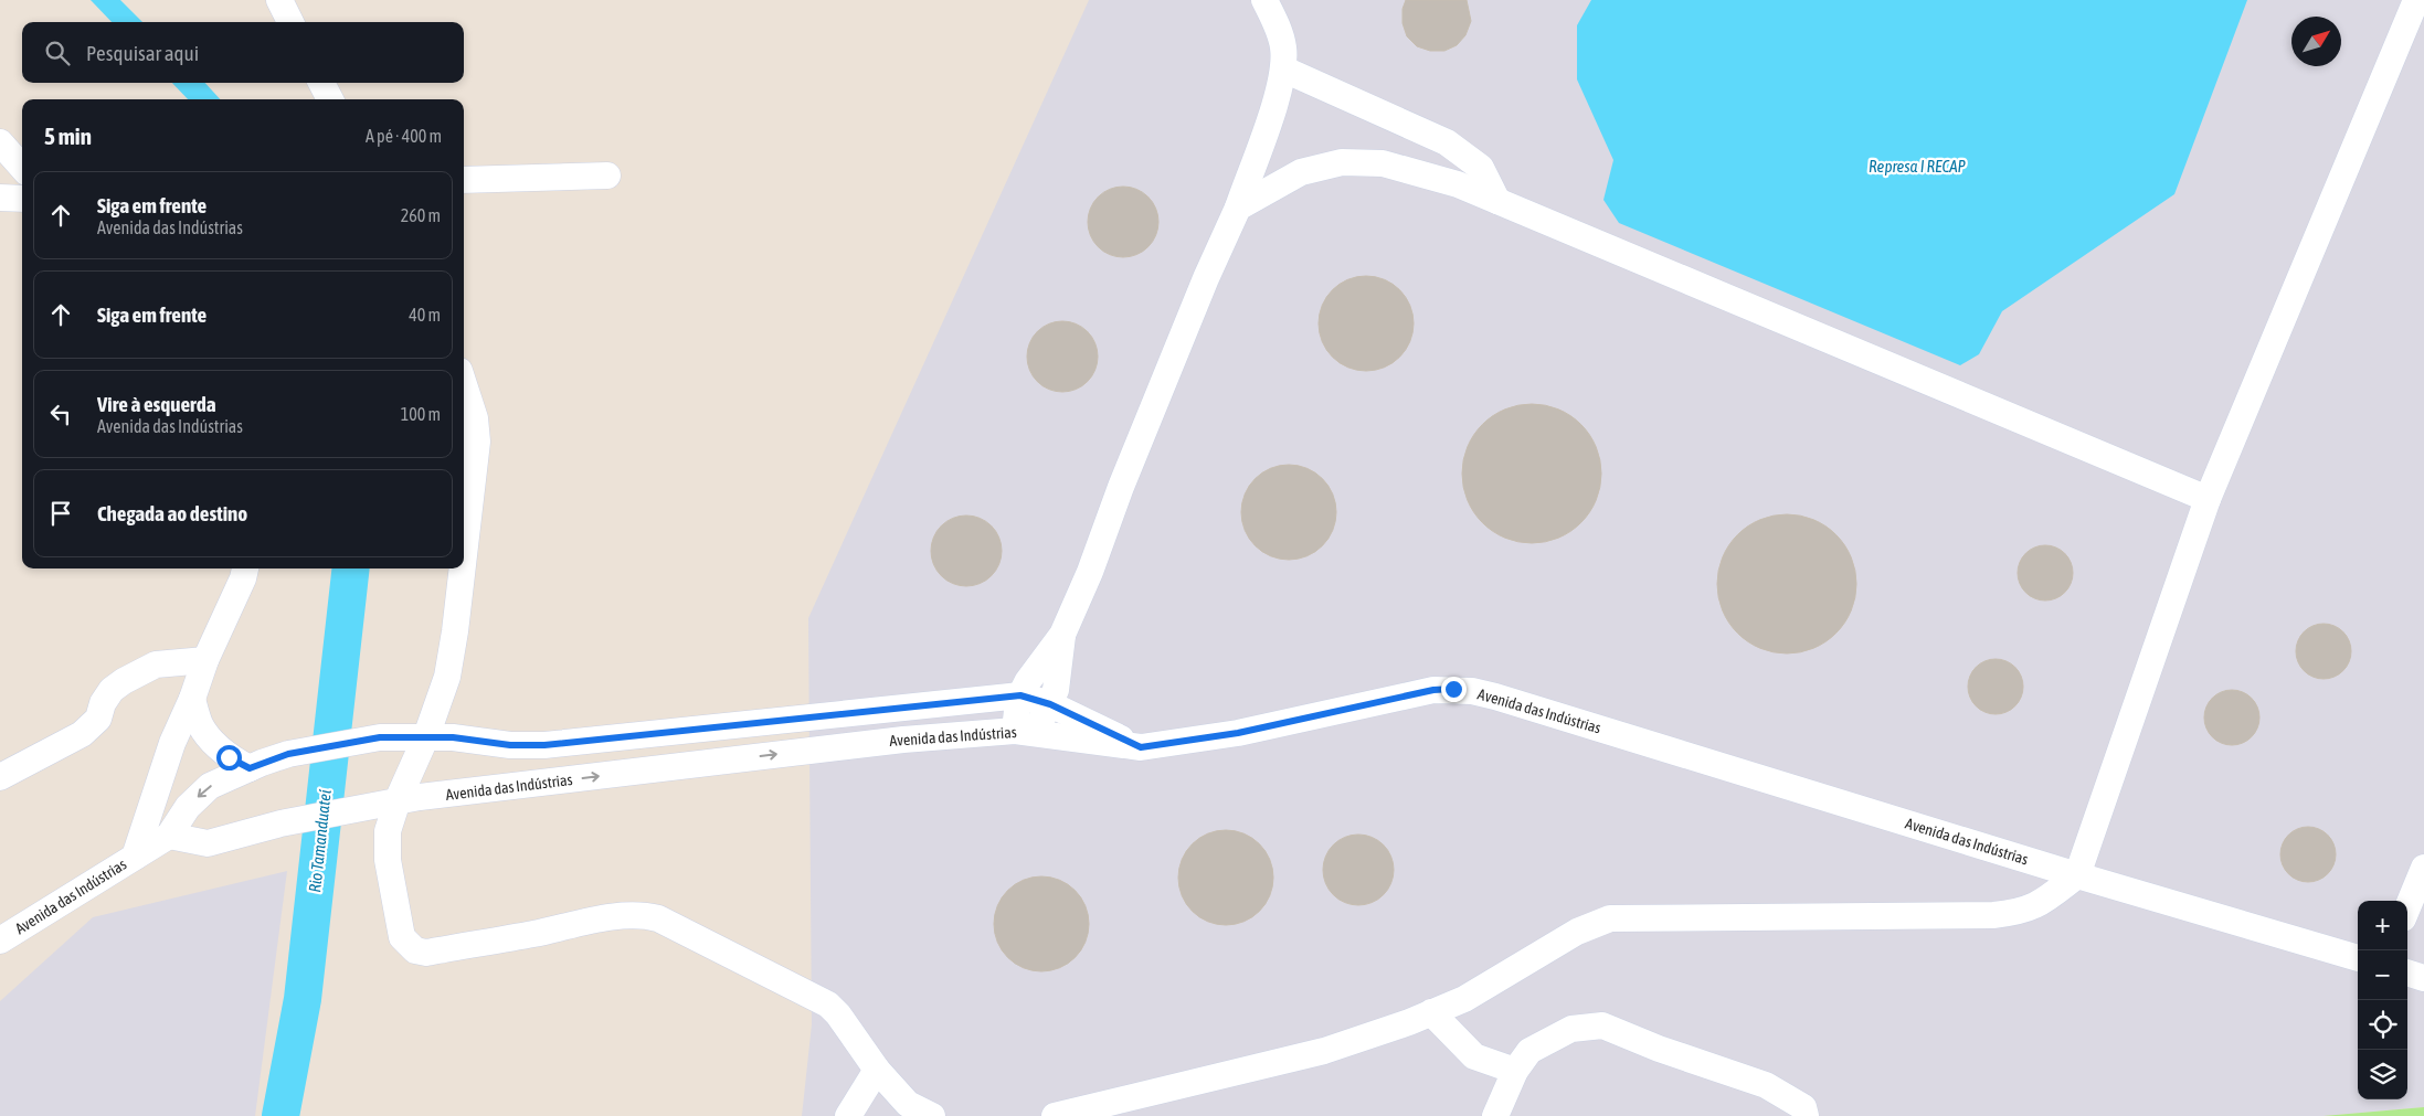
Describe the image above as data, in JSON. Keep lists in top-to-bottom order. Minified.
{"streets":{"lane":["Avenida das Indústrias"]},"water":["Represa I RECAP","Rio Tamanduateí"],"north":"top right","page":{"search":"Pesquisar aqui","heading":["5 min","A pé · 400 m"],"list":[["Siga em frente","Avenida das Indústrias","260 m"],["Siga em frente","40 m"],["Vire à esquerda","Avenida das Indústrias","100 m"],"Chegada ao destino"],"map_buttons":["+","−"]}}
